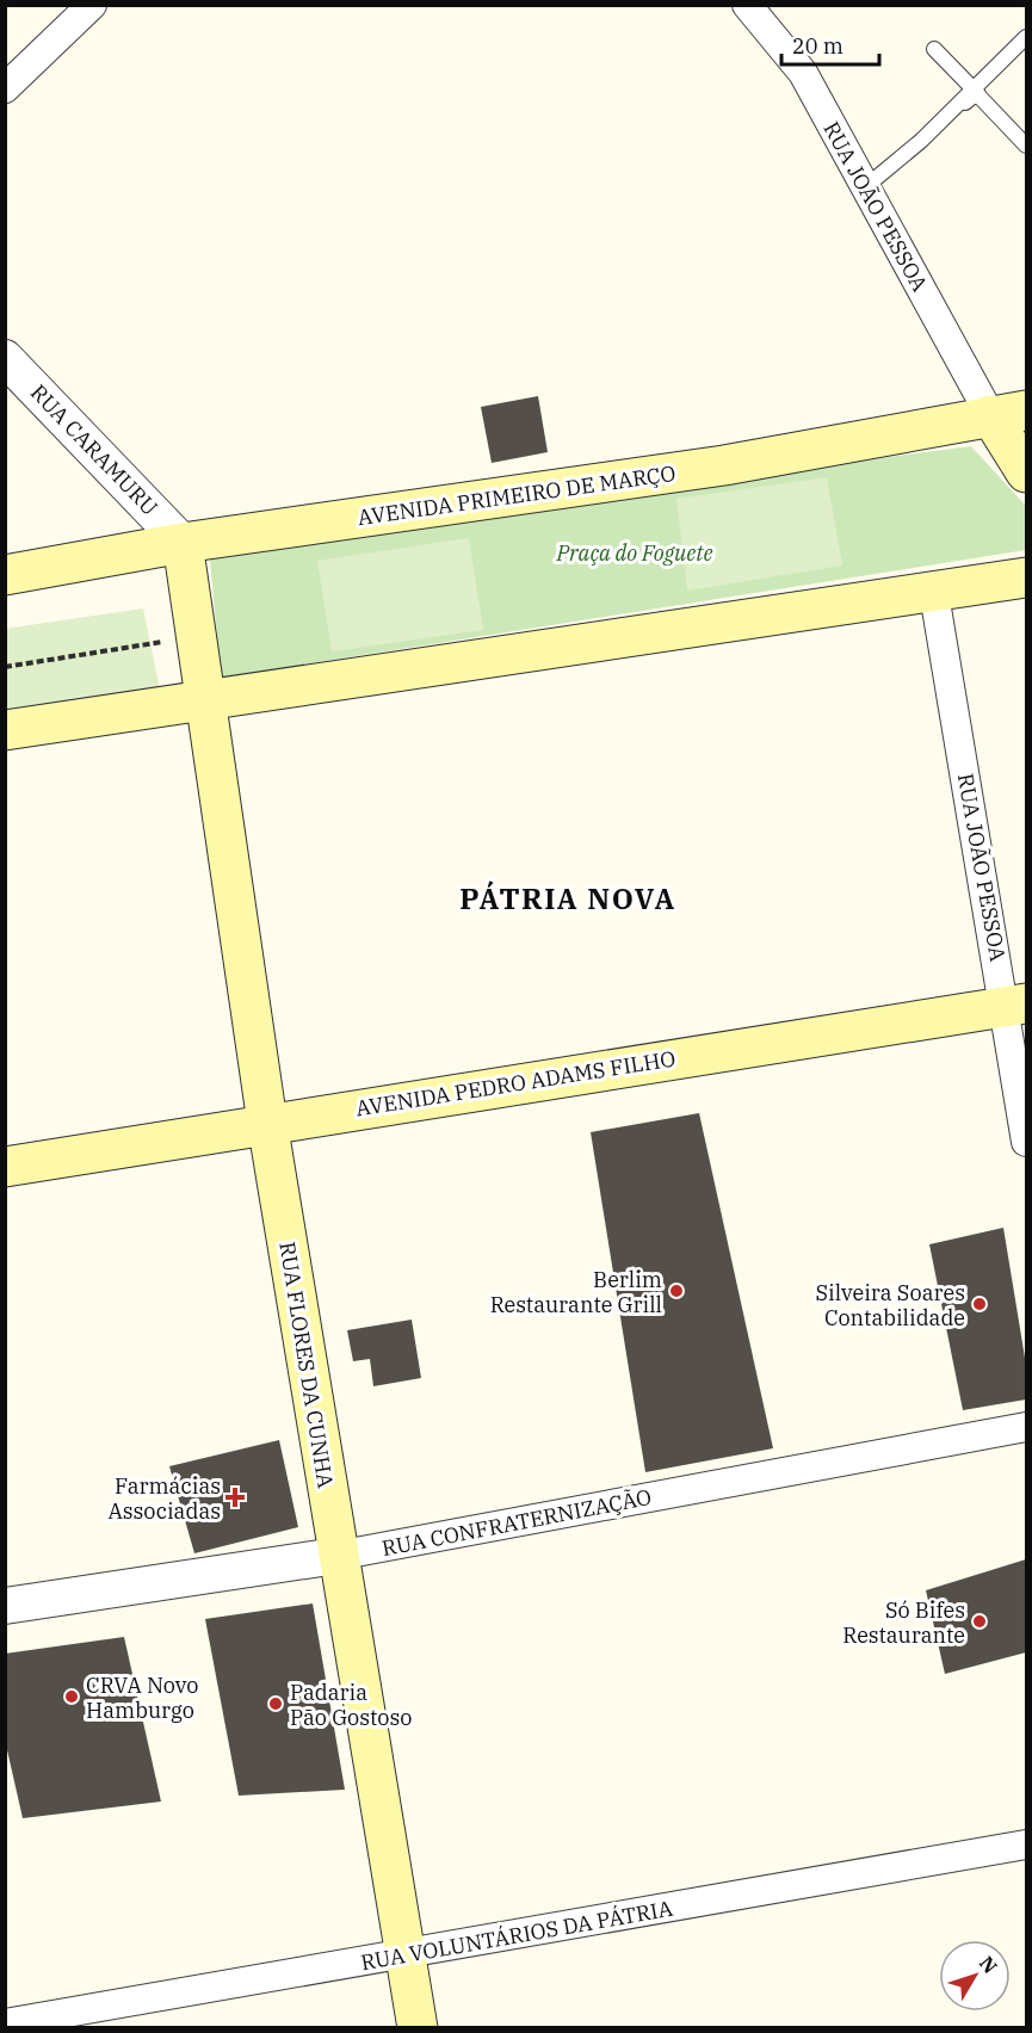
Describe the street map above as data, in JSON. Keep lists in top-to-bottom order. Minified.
{"streets":{"main road":["AVENIDA PRIMEIRO DE MARÇO","AVENIDA PEDRO ADAMS FILHO","RUA FLORES DA CUNHA"],"street":["RUA JOÃO PESSOA","RUA CARAMURU","RUA CONFRATERNIZAÇÃO","RUA VOLUNTÁRIOS DA PÁTRIA"]},"crossings":[["RUA JOÃO PESSOA","AVENIDA PRIMEIRO DE MARÇO"],["RUA JOÃO PESSOA","AVENIDA PEDRO ADAMS FILHO"],["RUA CARAMURU","AVENIDA PRIMEIRO DE MARÇO"],["RUA CARAMURU","RUA FLORES DA CUNHA"],["AVENIDA PRIMEIRO DE MARÇO","RUA FLORES DA CUNHA"],["AVENIDA PEDRO ADAMS FILHO","RUA FLORES DA CUNHA"],["RUA FLORES DA CUNHA","RUA CONFRATERNIZAÇÃO"],["RUA FLORES DA CUNHA","RUA VOLUNTÁRIOS DA PÁTRIA"]],"districts":["PÁTRIA NOVA"],"parks":["Praça do Foguete"],"places":{"other":["Berlim Restaurante Grill","Silveira Soares Contabilidade","Só Bifes Restaurante","CRVA Novo Hamburgo","Padaria Pão Gostoso"],"health":["Farmácias Associadas"]},"scale_bar":"20 m","north":"top right"}
